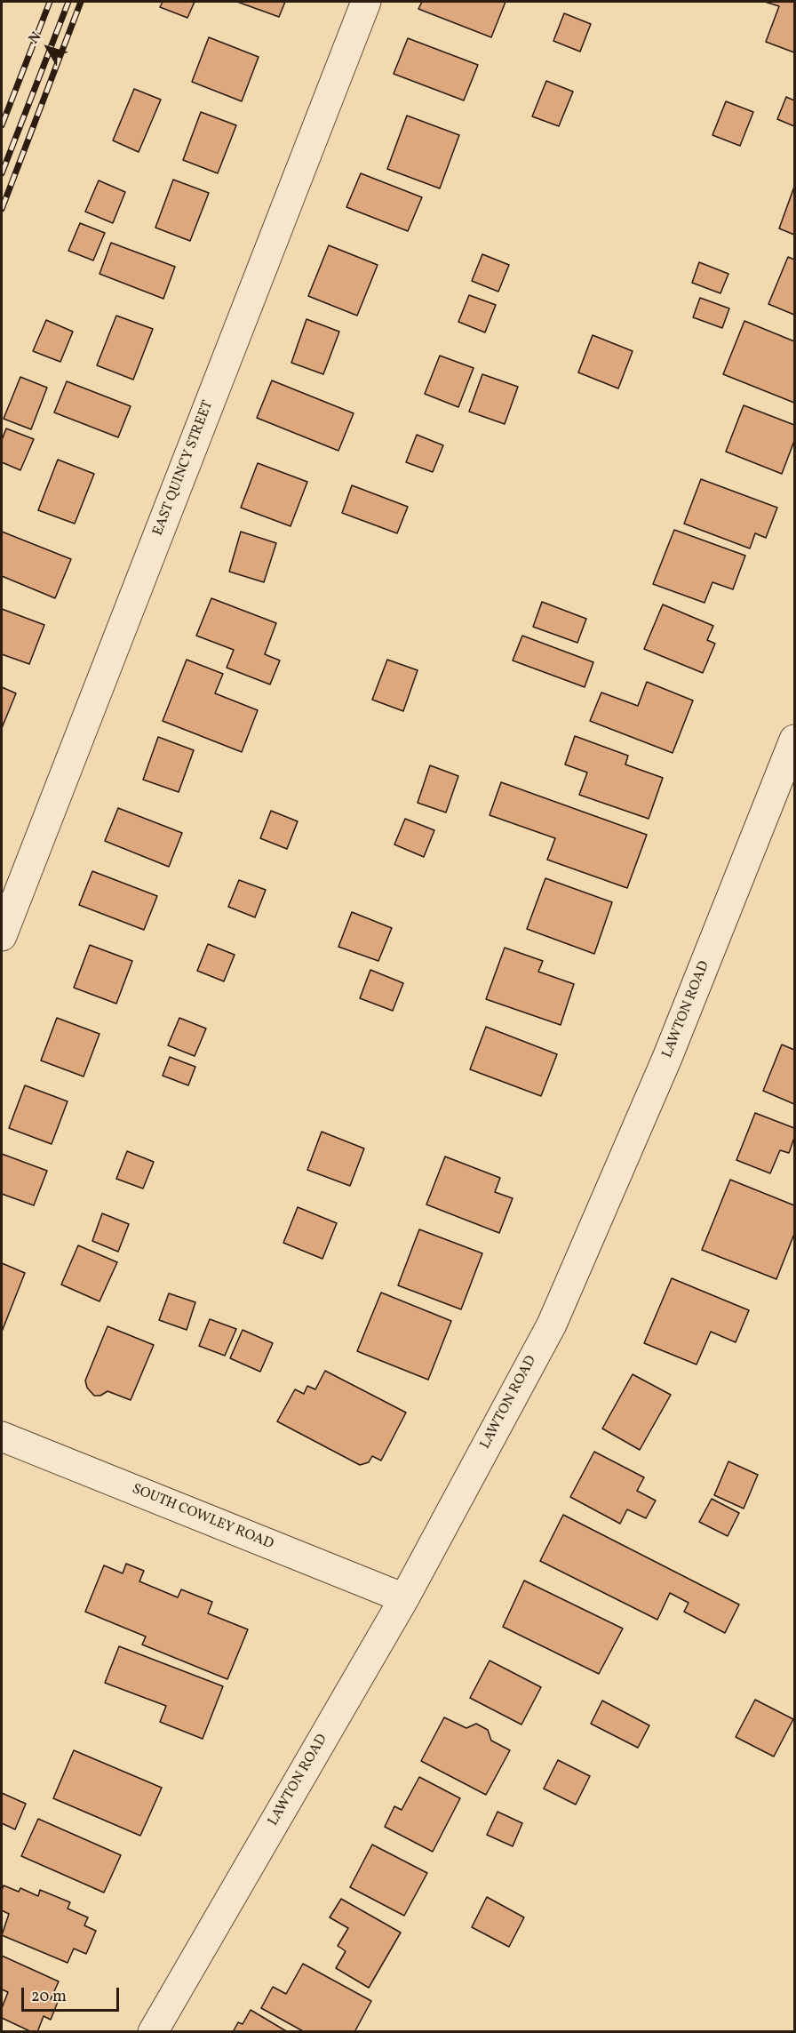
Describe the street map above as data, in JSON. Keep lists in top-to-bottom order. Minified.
{"streets":{"street":["EAST QUINCY STREET","LAWTON ROAD","SOUTH COWLEY ROAD"]},"crossings":[["LAWTON ROAD","SOUTH COWLEY ROAD"]],"scale_bar":"20 m","north":"top left"}
